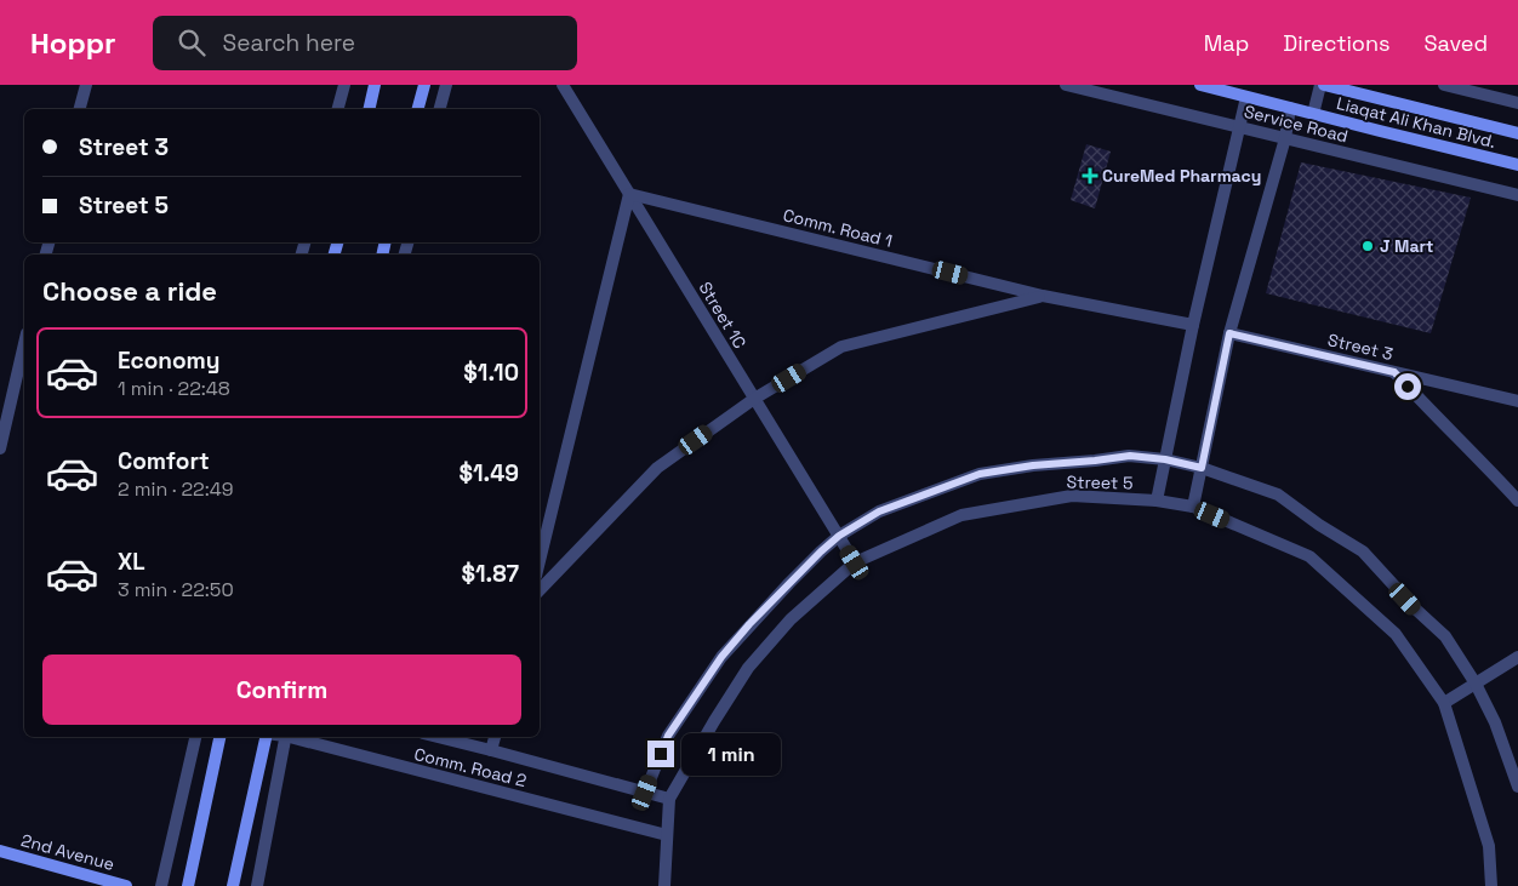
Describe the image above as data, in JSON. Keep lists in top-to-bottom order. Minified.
{"streets":{"main road":["Liaqat Ali Khan Blvd.","2nd Avenue"],"street":["Service Road","Comm. Road 1","Street 1C","Street 3","Street 5","Comm. Road 2"]},"crossings":[["Comm. Road 1","Street 1C"],["Street 1C","Street 5"],["Street 5","Comm. Road 2"]],"places":{"health":["CureMed Pharmacy"],"other":["J Mart"]},"page":{"header":"Hoppr","search":"Search here","nav":["Map","Directions","Saved"],"banner":["Street 3","Street 5"],"heading":"Choose a ride","list":[{"name":"Economy","note":"1 min · 22:48","value":"$1.10"},{"name":"Comfort","note":"2 min · 22:49","value":"$1.49"},{"name":"XL","note":"3 min · 22:50","value":"$1.87"}],"buttons":"Confirm","bubble":"1 min"}}
